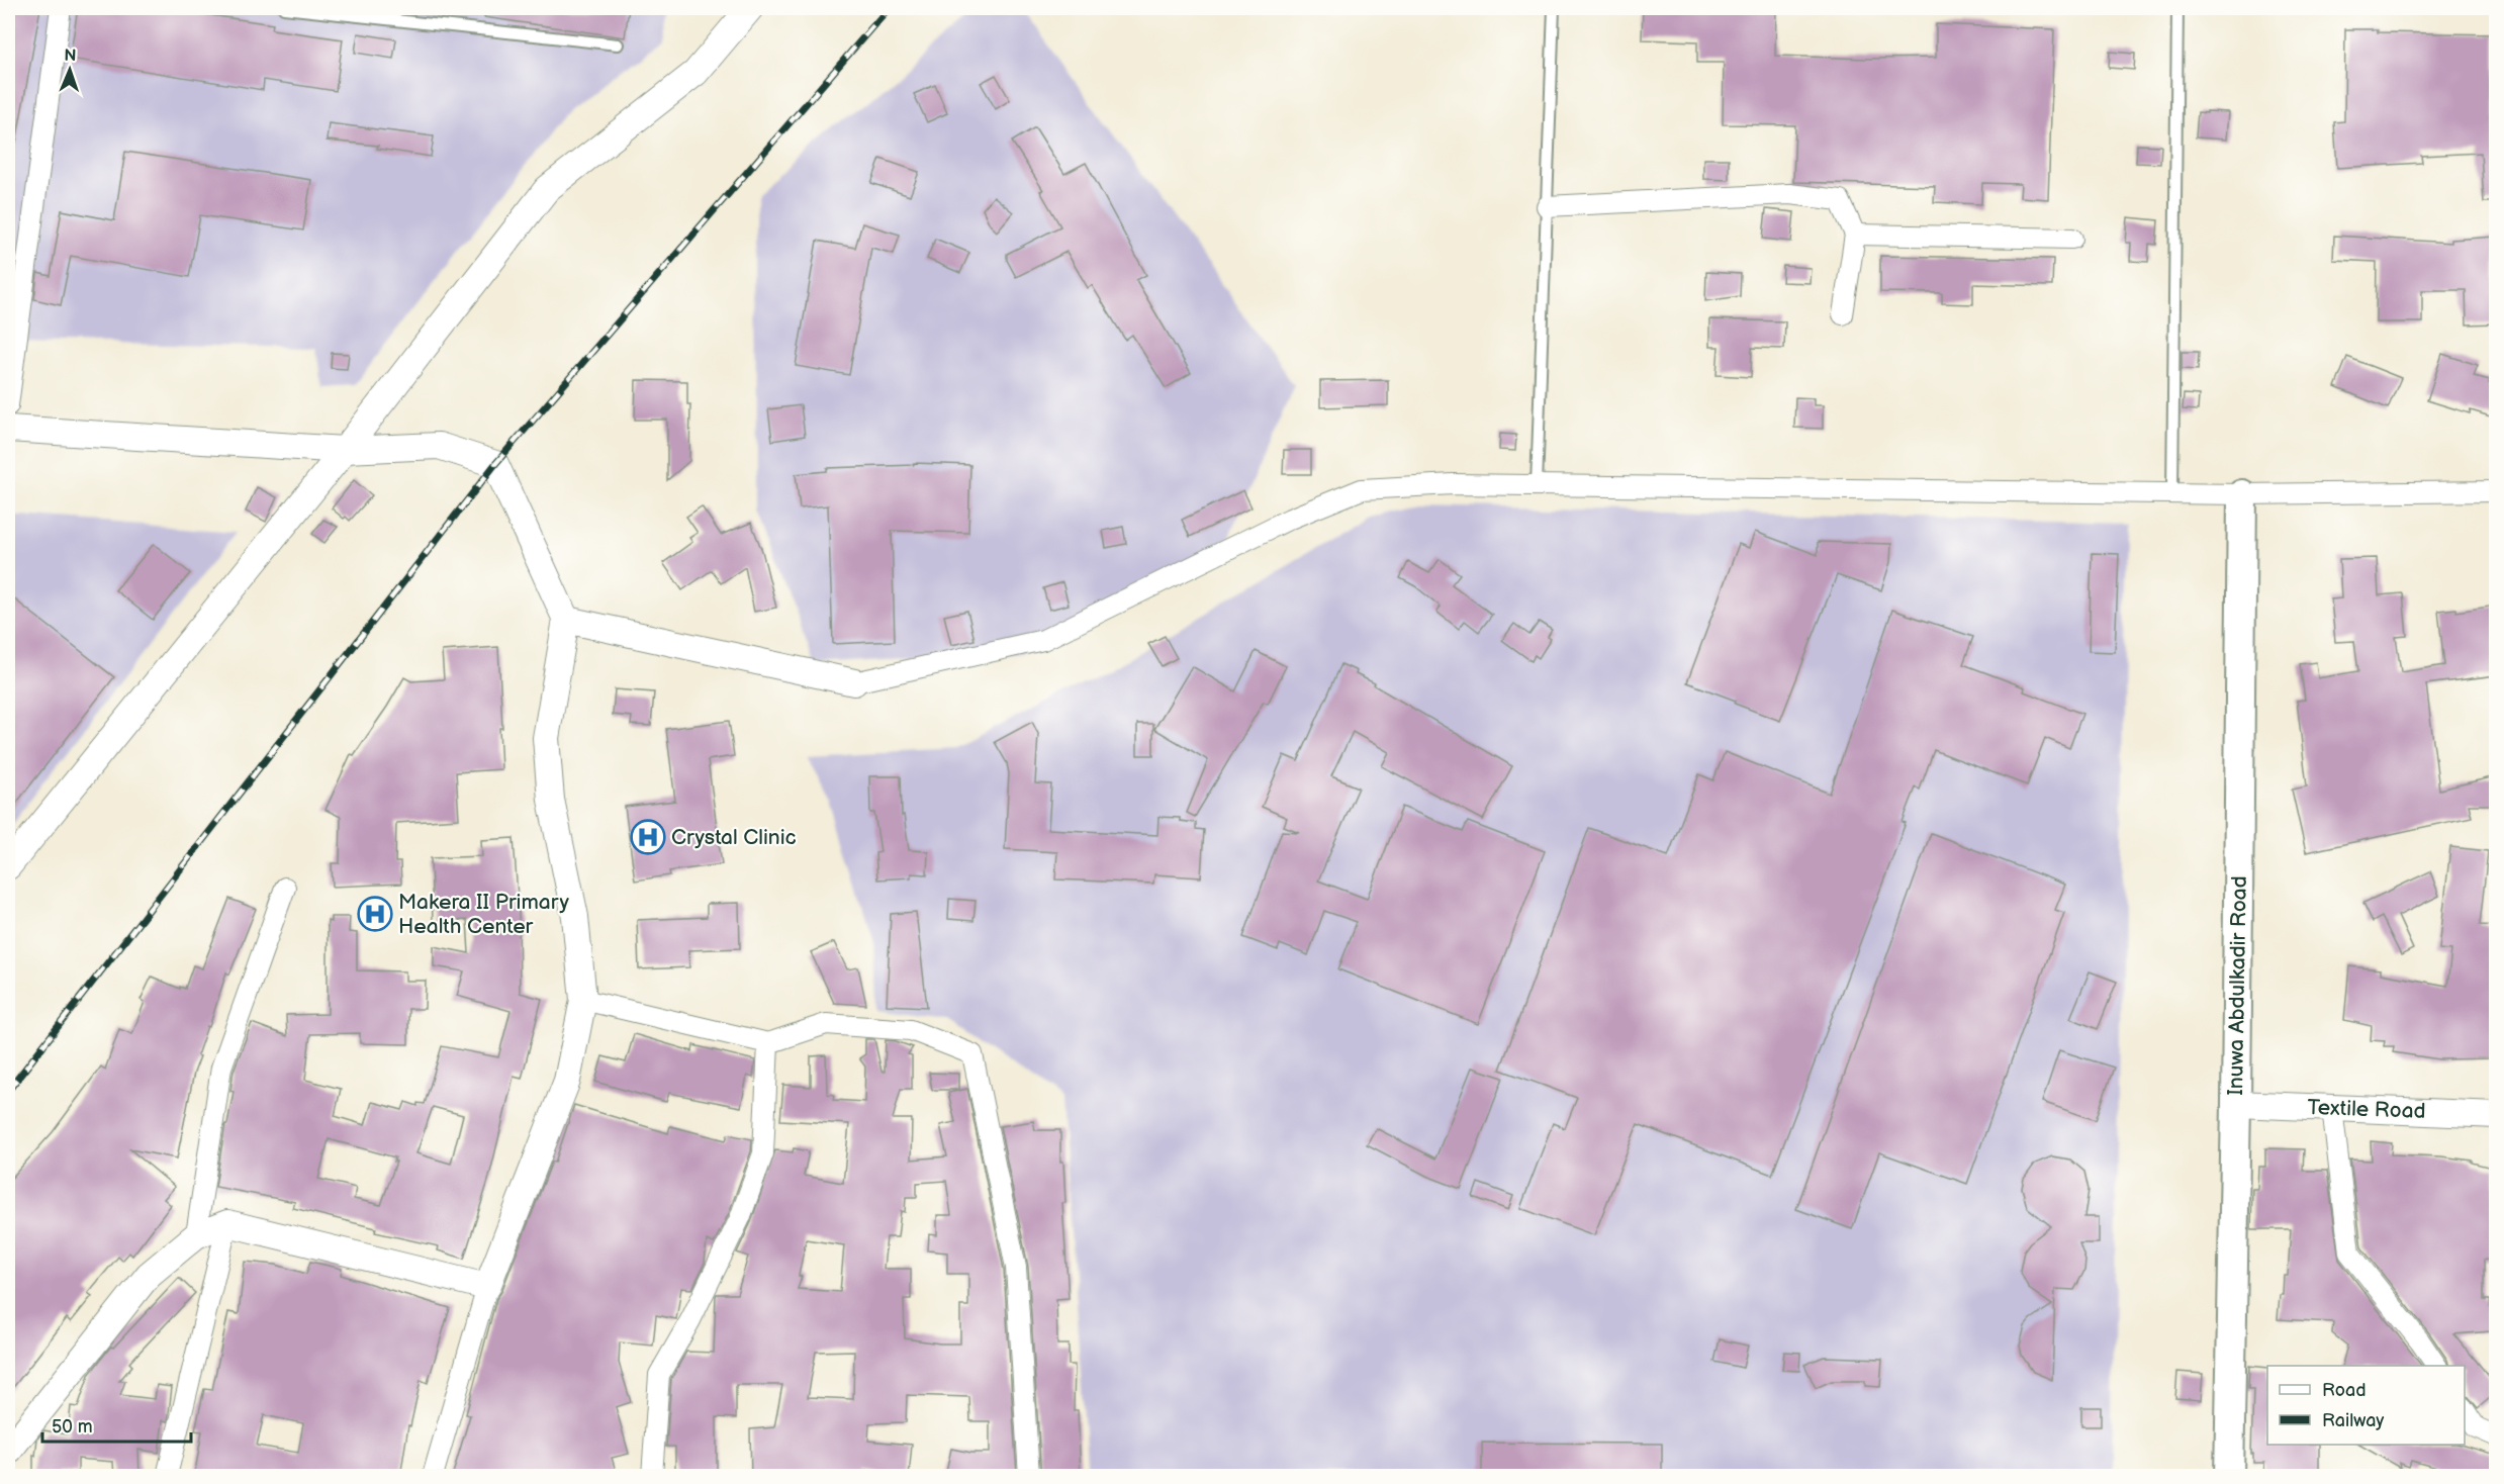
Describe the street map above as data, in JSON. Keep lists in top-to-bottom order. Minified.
{"streets":{"main road":["Inuwa Abdulkadir Road"],"street":["Textile Road"]},"crossings":[["Inuwa Abdulkadir Road","Textile Road"]],"places":{"hospital":["Crystal Clinic","Makera II Primary Health Center"]},"legend":["Road","Railway"],"scale_bar":"50 m","north":"top"}
